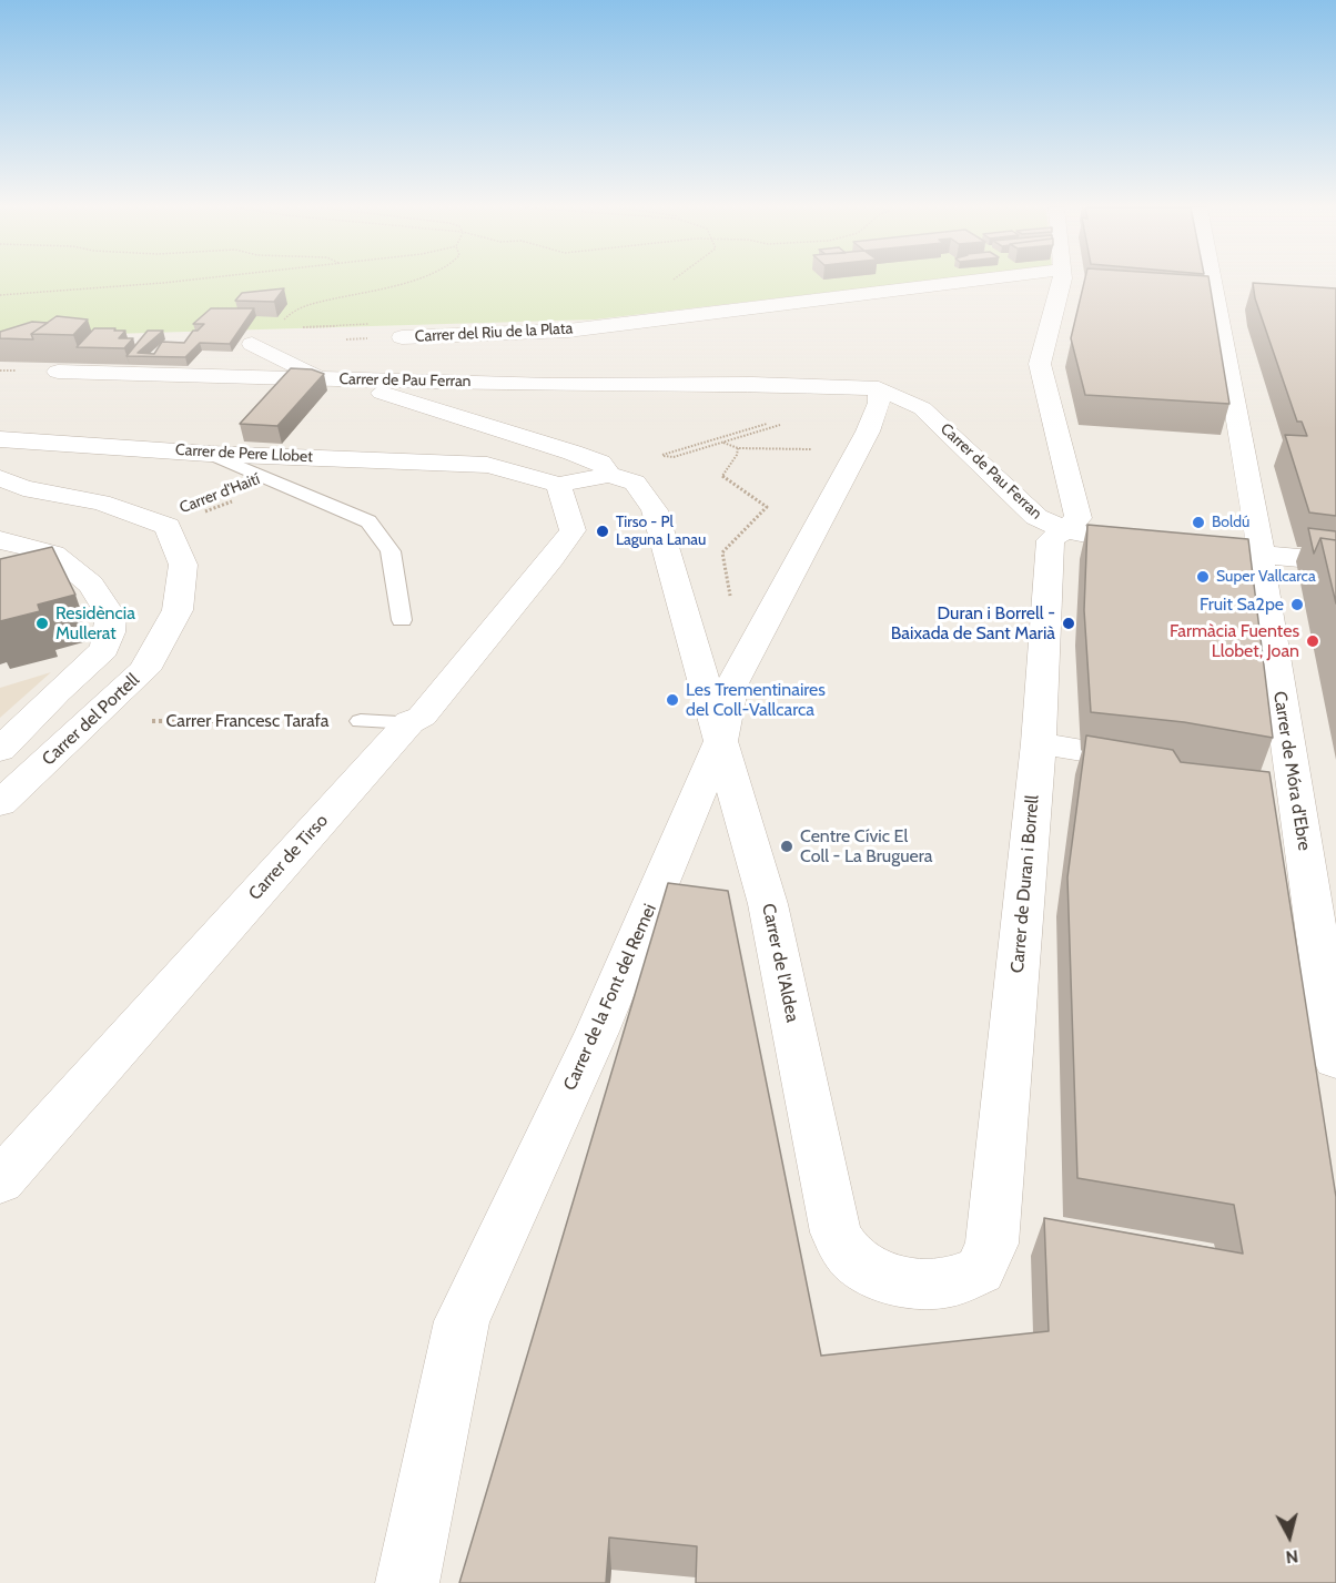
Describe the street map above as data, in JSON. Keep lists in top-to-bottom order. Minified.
{"streets":{"street":["Carrer del Riu de la Plata","Carrer de Pau Ferran","Carrer de Pere Llobet","Carrer del Portell","Carrer de Móra d'Ebre","Carrer de Tirso","Carrer de Duran i Borrell","Carrer de l'Aldea","Carrer de la Font del Remei"],"path":["Carrer d'Haití","Carrer Francesc Tarafa"]},"crossings":[["Carrer del Riu de la Plata","Carrer de Duran i Borrell"],["Carrer de Pau Ferran","Carrer de Duran i Borrell"],["Carrer de Pau Ferran","Carrer de l'Aldea"],["Carrer de Pau Ferran","Carrer de la Font del Remei"],["Carrer de Pere Llobet","Carrer de Tirso"],["Carrer d'Haití","Carrer del Portell"],["Carrer de Duran i Borrell","Carrer de l'Aldea"],["Carrer de l'Aldea","Carrer de la Font del Remei"]],"places":["Boldú","Tirso - Pl Laguna Lanau","Super Vallcarca","Fruit Sa2pe","Residència Mullerat","Duran i Borrell - Baixada de Sant Marià","Farmàcia Fuentes Llobet, Joan","Les Trementinaires del Coll-Vallcarca","Centre Cívic El Coll - La Bruguera"],"north":"bottom"}
